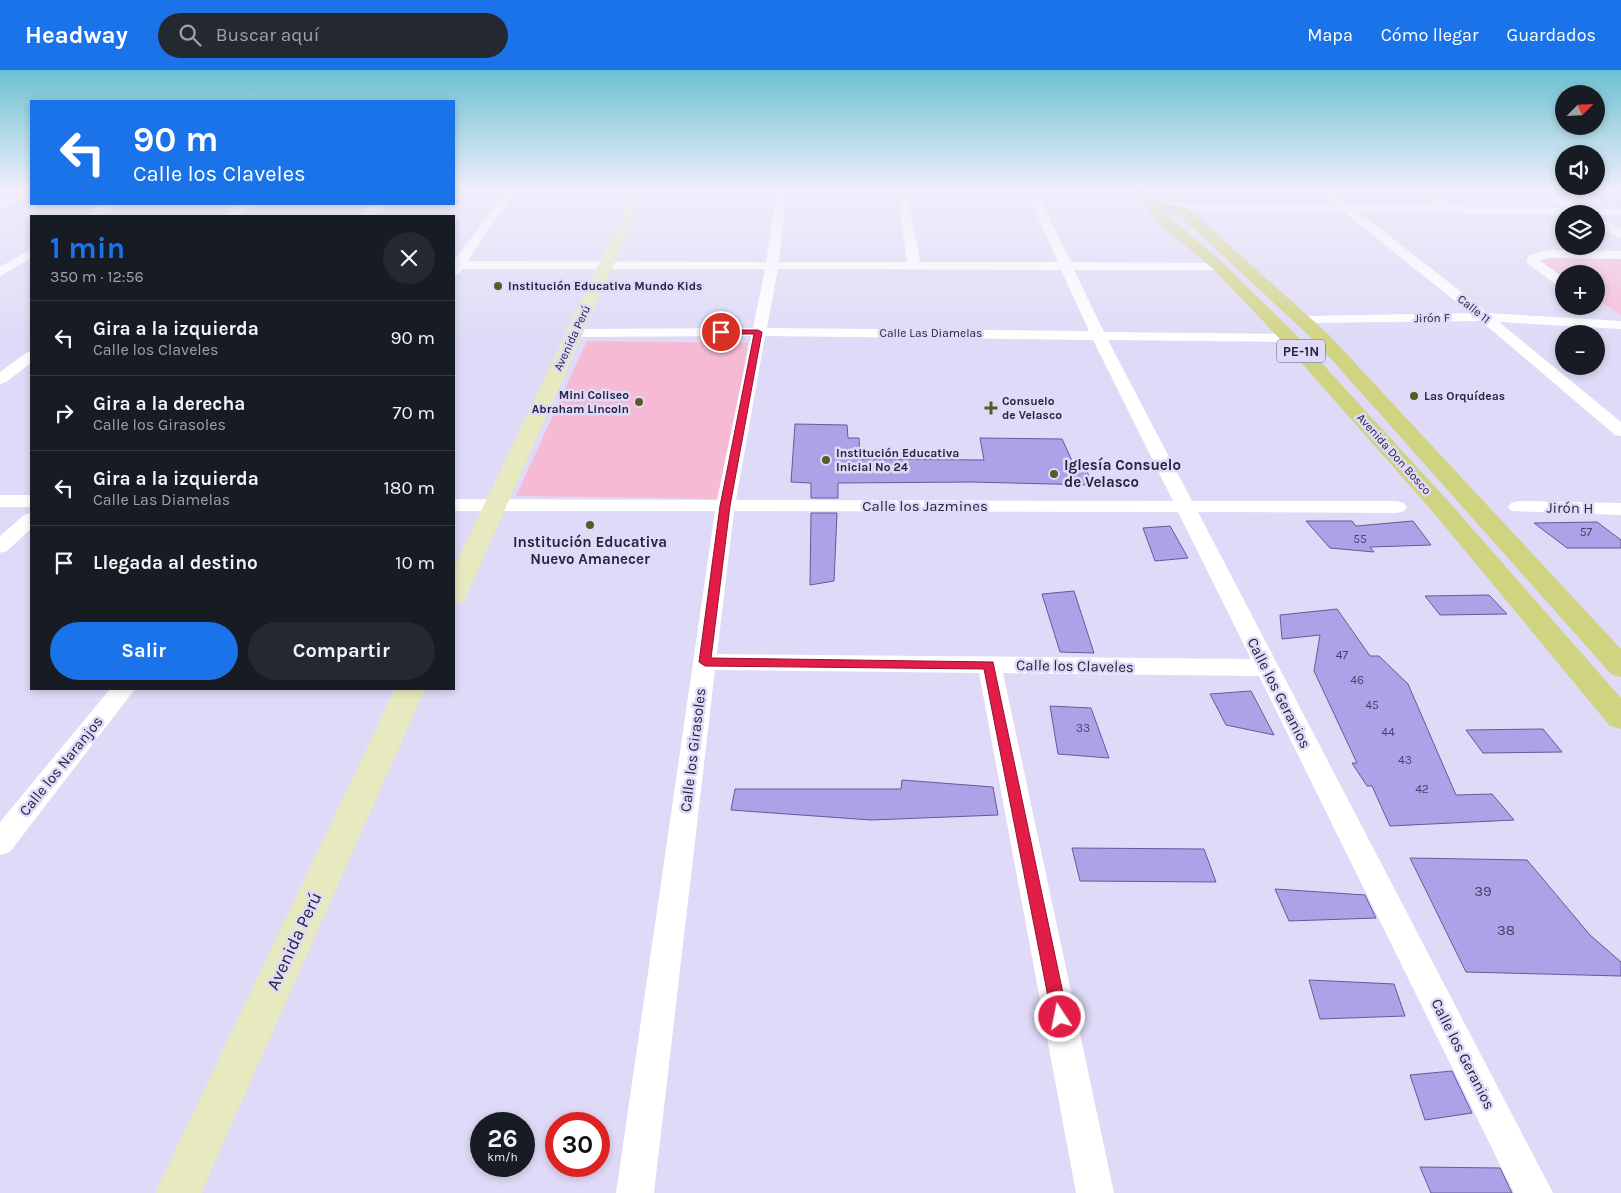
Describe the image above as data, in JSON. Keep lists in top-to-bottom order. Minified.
{"streets":{"main road":["PE-1N","Avenida Don Bosco"],"street":["Calle 11","Jirón F","Calle Las Diamelas","Avenida Perú","Calle los Jazmines","Jirón H","Calle los Claveles","Calle los Geranios","Calle los Girasoles","Calle los Naranjos"]},"crossings":[["Calle 11","Jirón F"],["Jirón F","Avenida Don Bosco"],["Calle Las Diamelas","Avenida Perú"],["Calle Las Diamelas","Avenida Don Bosco"],["Calle Las Diamelas","Calle los Geranios"],["Calle Las Diamelas","Calle los Girasoles"],["Avenida Perú","Calle los Jazmines"],["Calle los Jazmines","Calle los Geranios"],["Calle los Jazmines","Calle los Girasoles"],["Calle los Claveles","Calle los Geranios"],["Calle los Claveles","Calle los Girasoles"]],"places":{"other":["Institución Educativa Mundo Kids","Las Orquídeas","Mini Coliseo Abraham Lincoln","Institución Educativa Inicial Nº 24","Iglesía Consuelo de Velasco","Institución Educativa Nuevo Amanecer"],"health":["Consuelo de Velasco"]},"house_numbers":["57","55","47","46","45","33","44","43","42","39","38"],"north":"top right","page":{"header":"Headway","search":"Buscar aquí","nav":["Mapa","Cómo llegar","Guardados"],"map_buttons":["+","−"],"turn":["90 m","Calle los Claveles"],"heading":["1 min","350 m · 12:56"],"list":[{"name":"Gira a la izquierda","note":"Calle los Claveles","value":"90 m"},{"name":"Gira a la derecha","note":"Calle los Girasoles","value":"70 m"},{"name":"Gira a la izquierda","note":"Calle Las Diamelas","value":"180 m"},{"name":"Llegada al destino","value":"10 m"}],"buttons":["Salir","Compartir"],"speed":"26 km/h","limit":"30"}}
